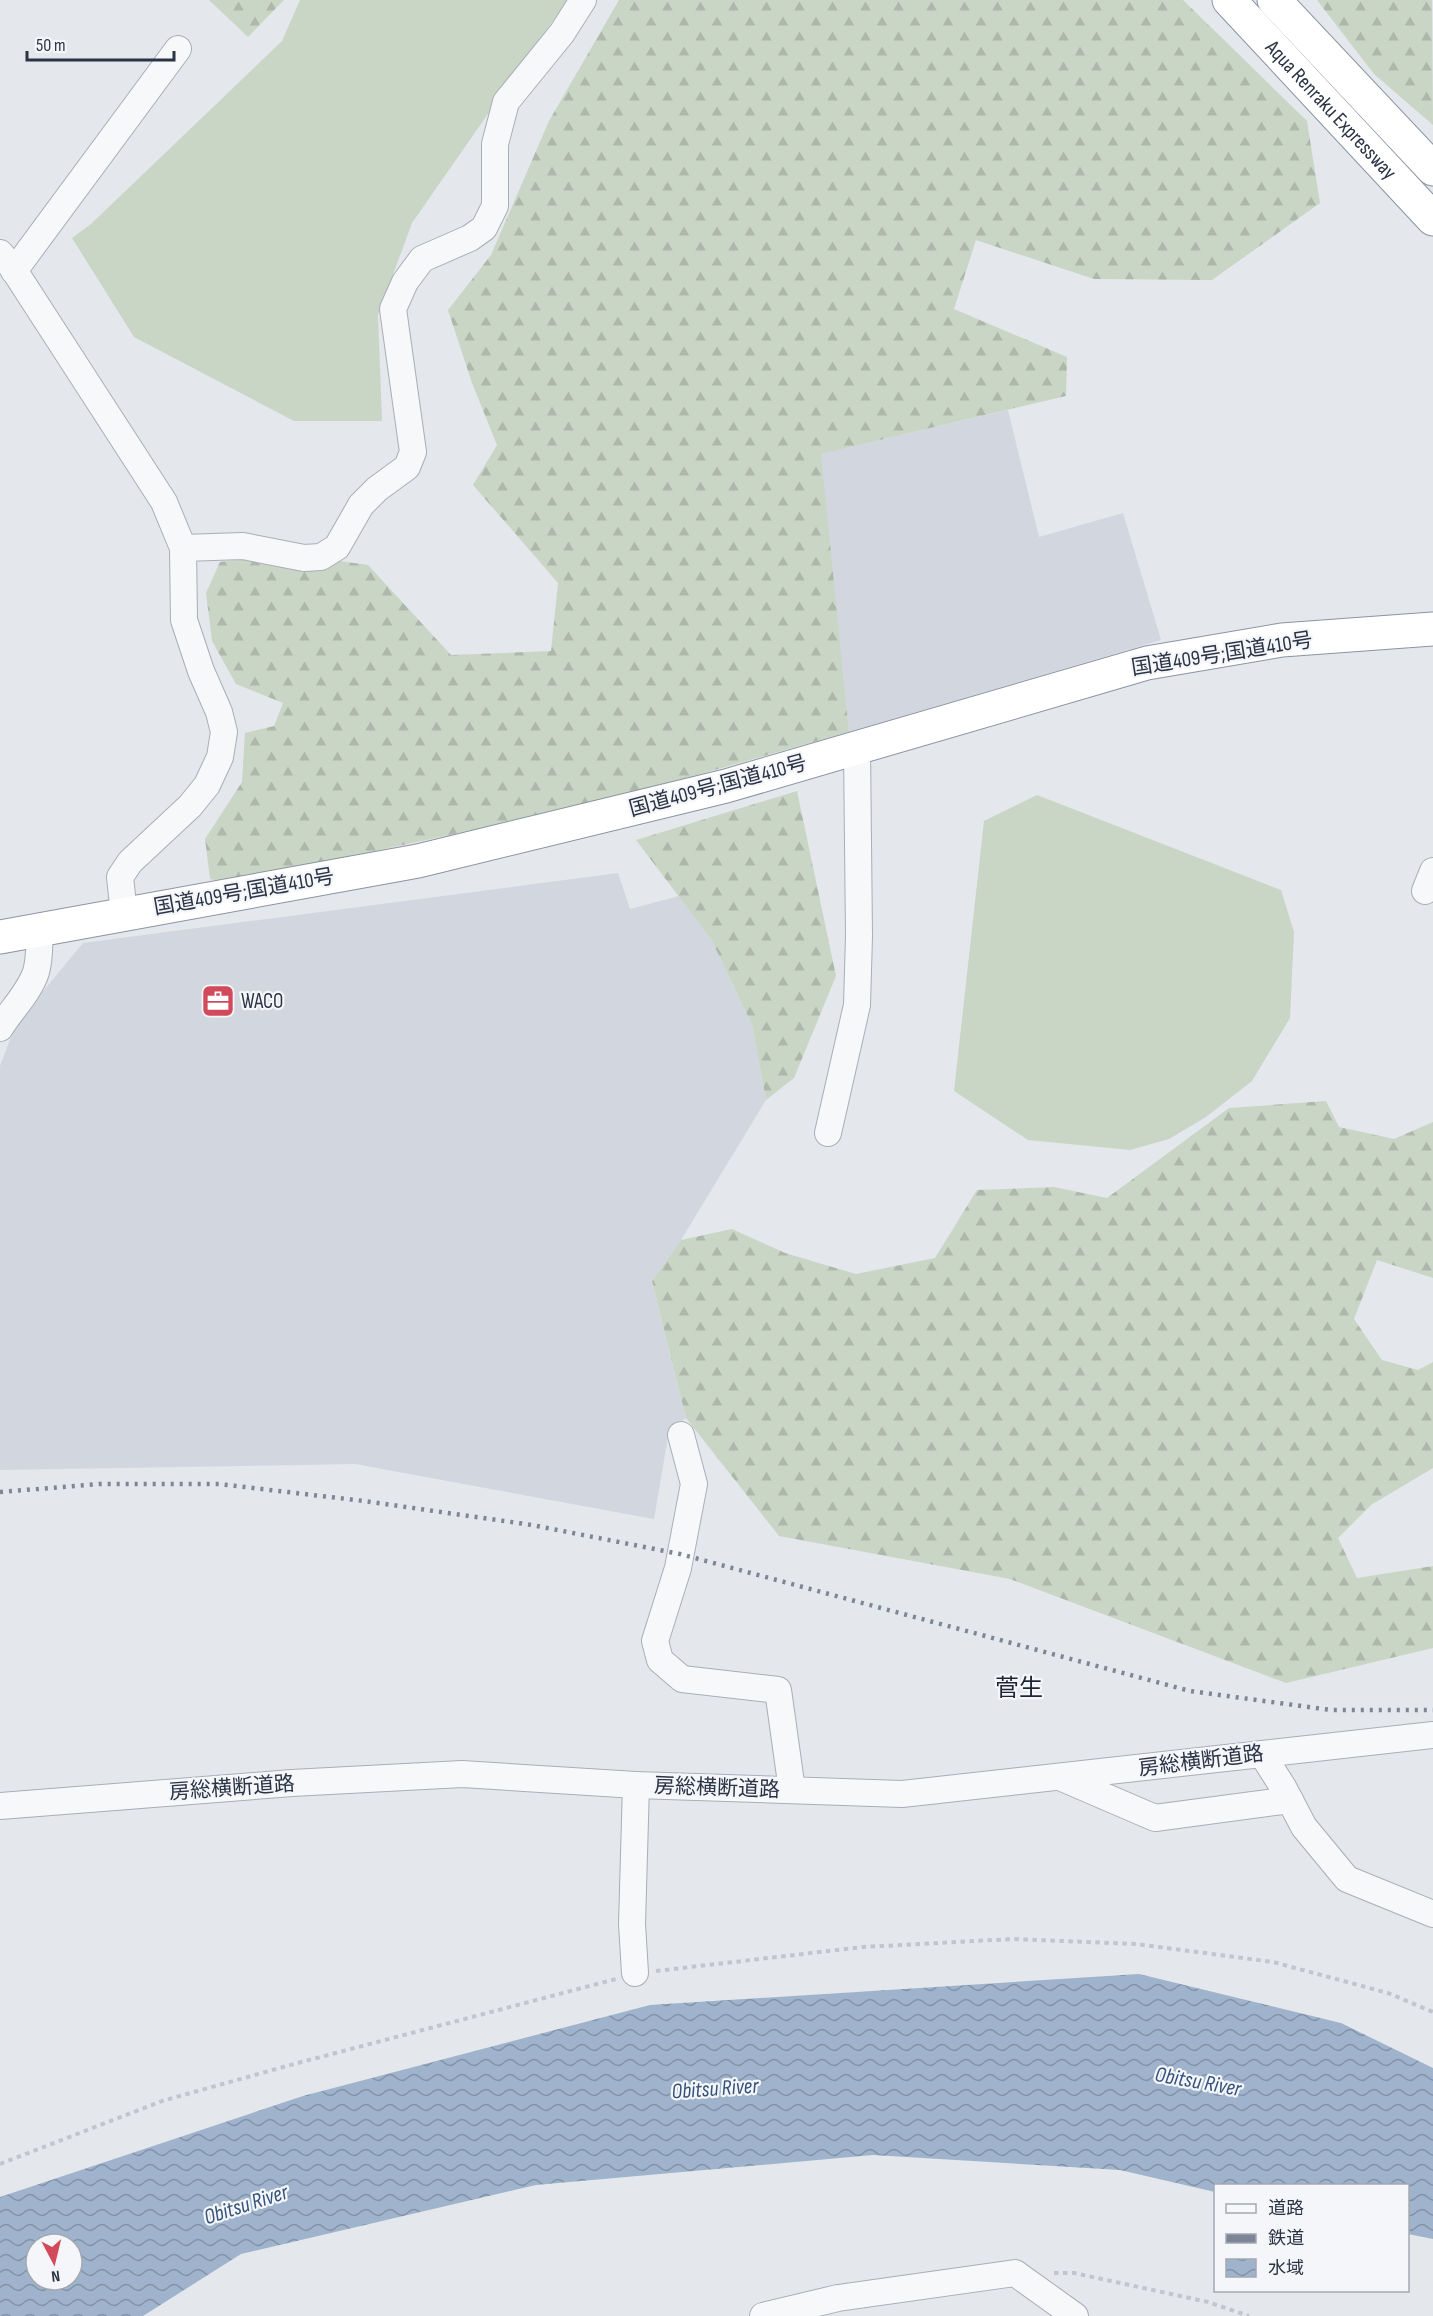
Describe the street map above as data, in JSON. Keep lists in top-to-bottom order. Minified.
{"streets":{"highway":["Aqua Renraku Expressway","国道409号;国道410号"],"street":["房総横断道路"]},"districts":["菅生"],"water":["Obitsu River"],"places":{"office":["WACO"]},"legend":["道路","鉄道","水域"],"scale_bar":"50 m","north":"bottom"}
